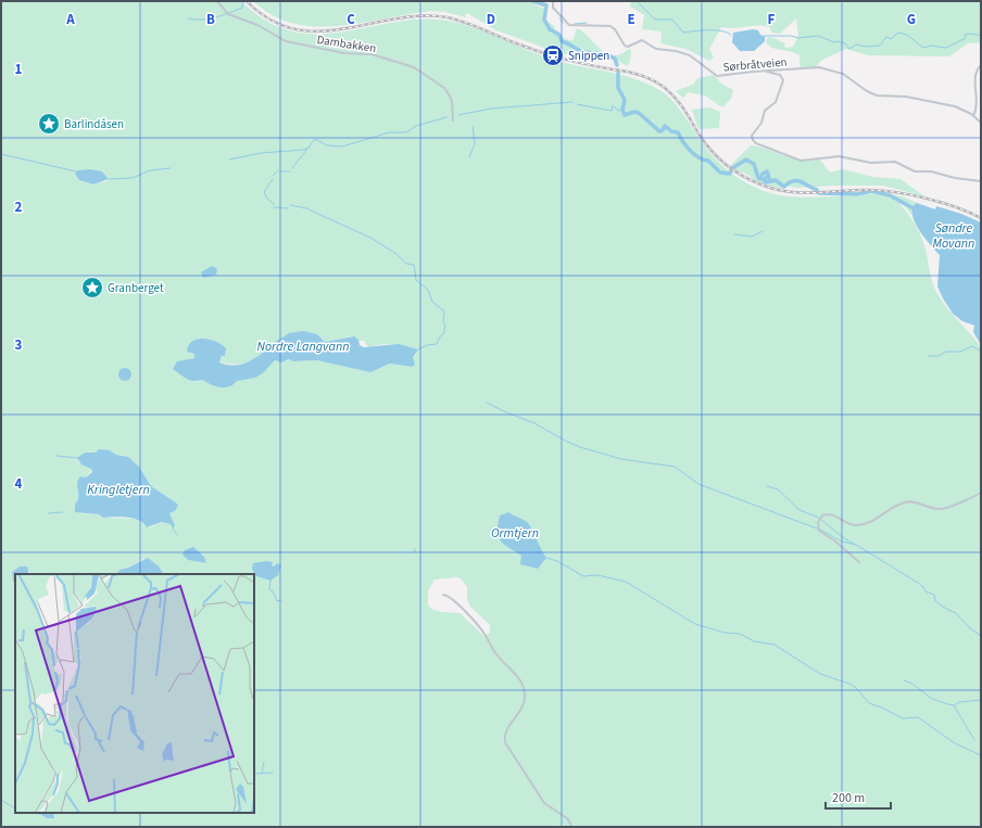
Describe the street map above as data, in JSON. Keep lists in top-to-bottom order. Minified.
{"streets":{"street":["Dambakken","Sørbråtveien"]},"water":["Søndre Movann","Nordre Langvann","Kringletjern","Ormtjern"],"places":{"station":["Snippen"],"place":["Barlindåsen","Granberget"]},"scale_bar":"200 m","grid":{"columns":["A","B","C","D","E","F","G"],"rows":["1","2","3","4"]}}
